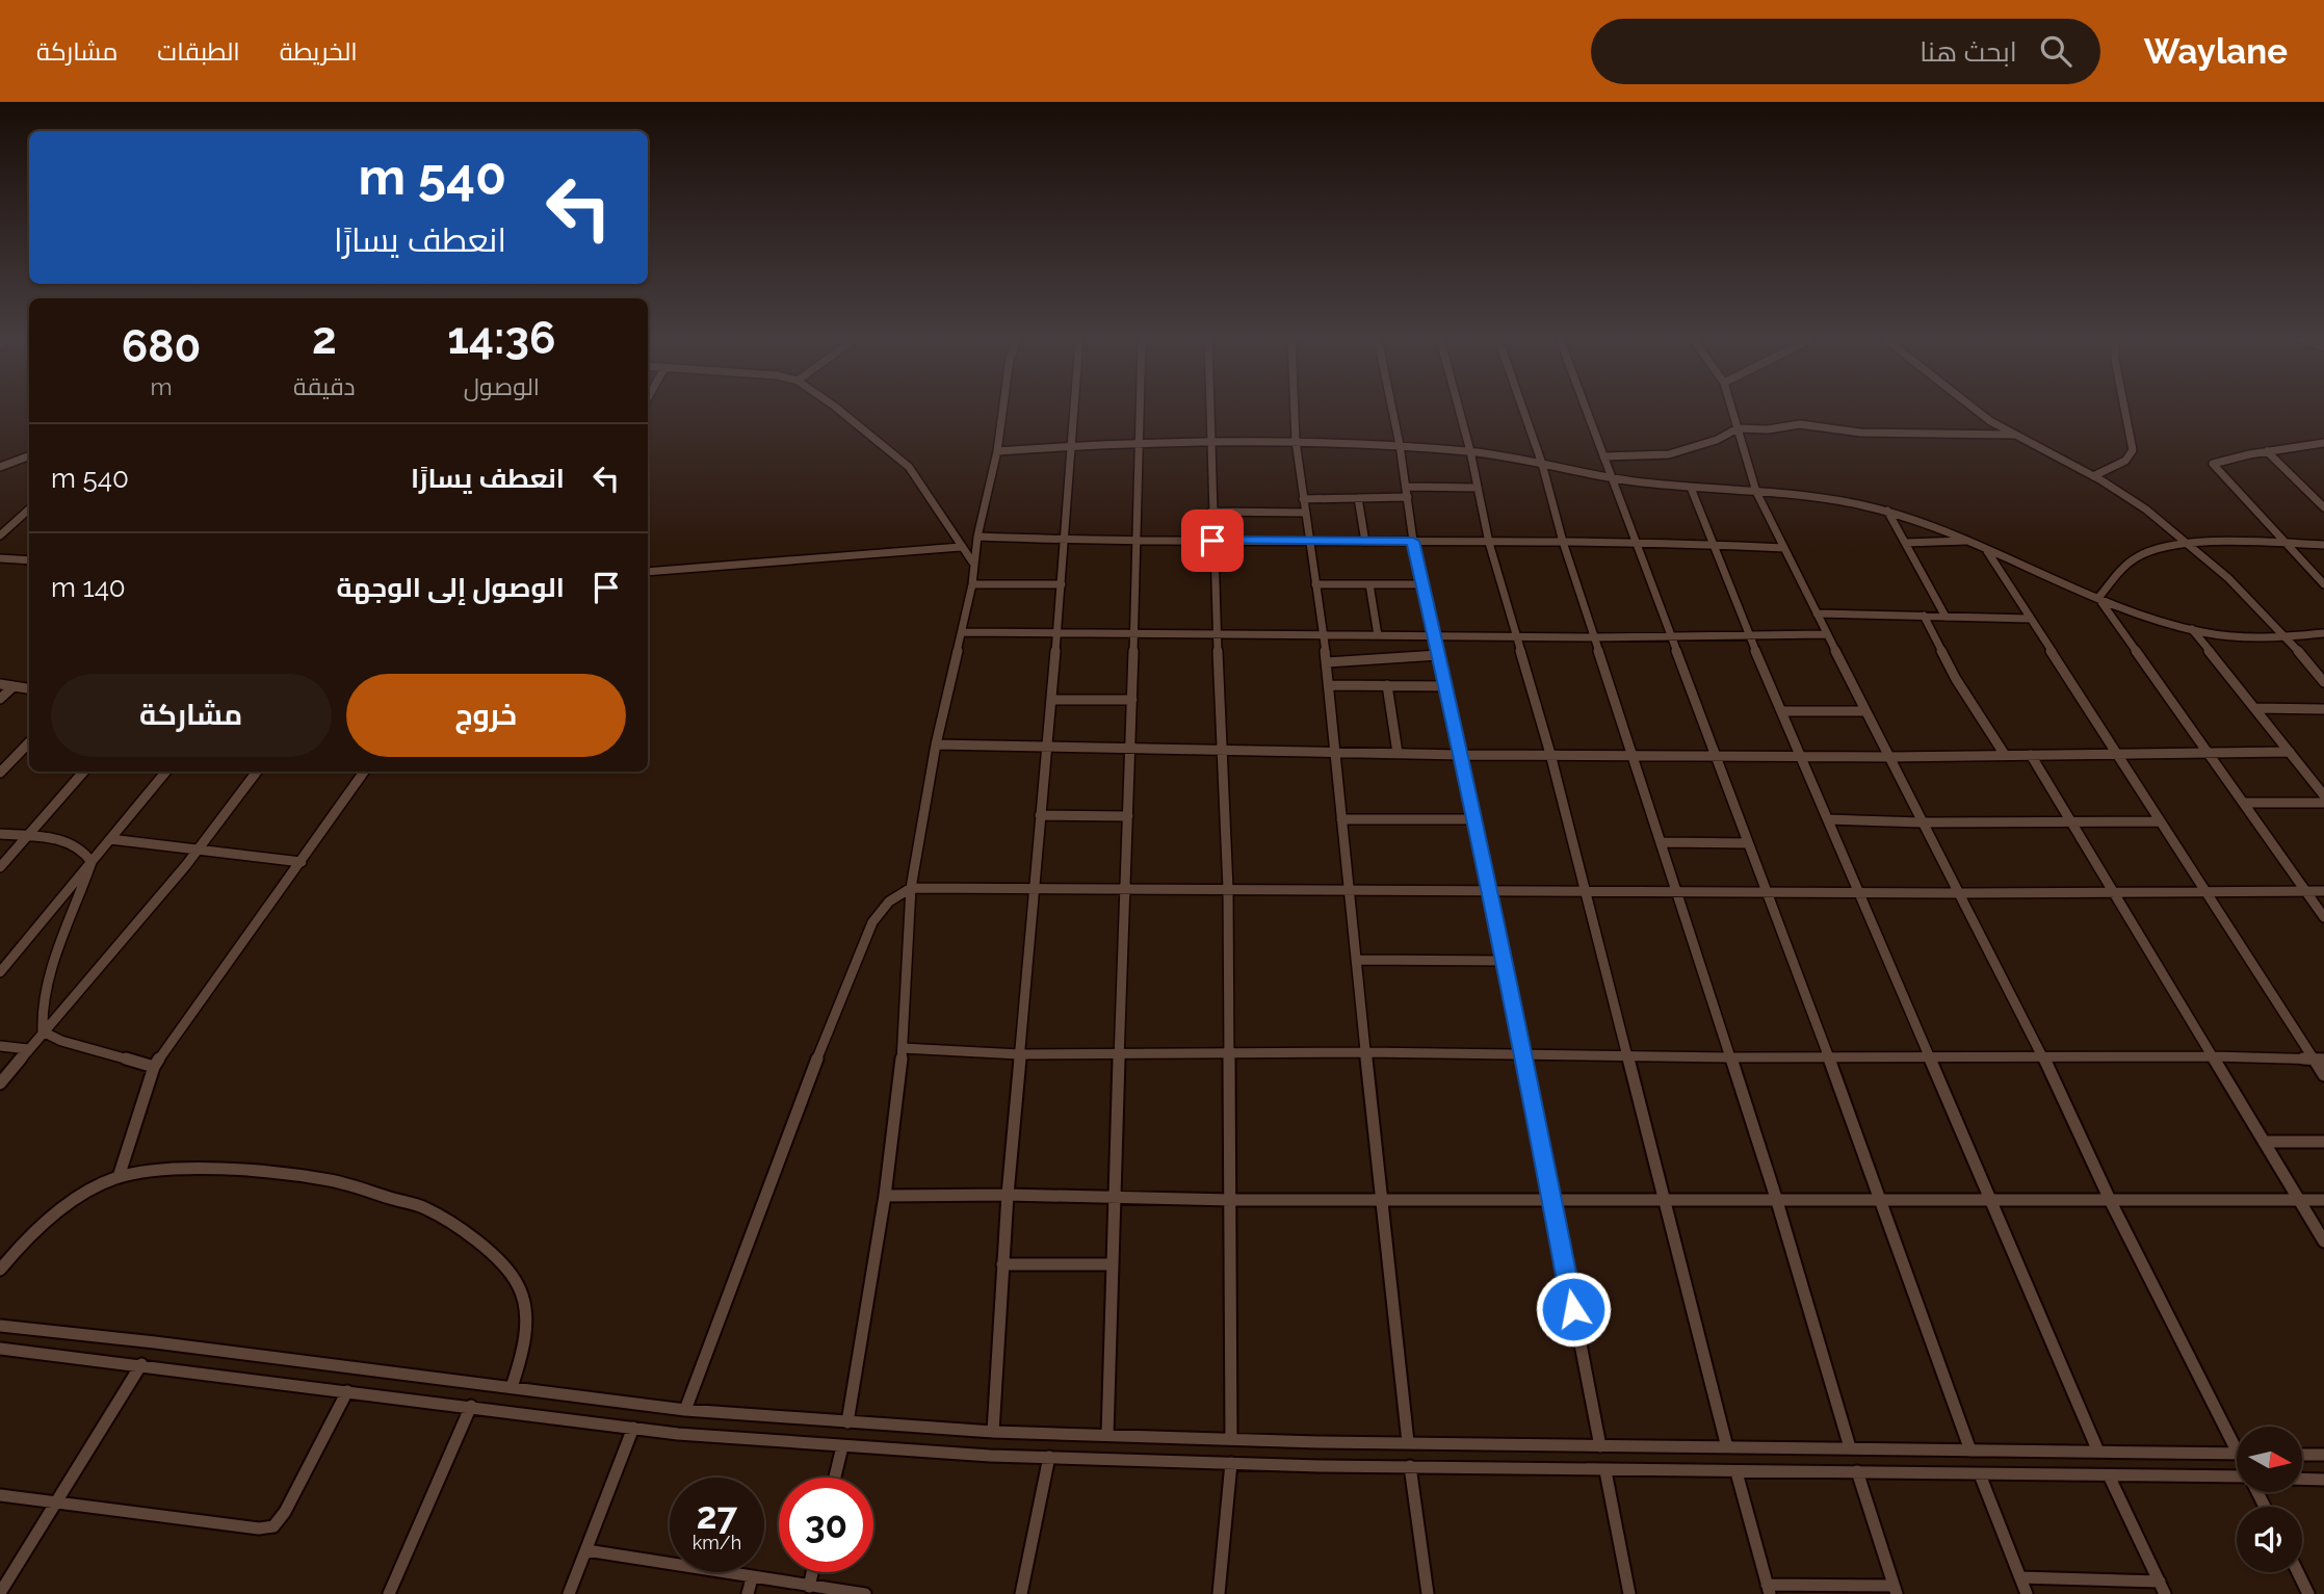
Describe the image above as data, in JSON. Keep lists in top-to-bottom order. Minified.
{"north":"right","page":{"header":"Waylane","search":"ابحث هنا","nav":["الخريطة","الطبقات","مشاركة"],"turn":["540 m","انعطف يسارًا"],"eta":["14:36","الوصول","2","دقيقة","680","m"],"list":[{"name":"انعطف يسارًا","value":"540 m"},{"name":"الوصول إلى الوجهة","value":"140 m"}],"buttons":["خروج","مشاركة"],"speed":"27 km/h","limit":"30"}}
